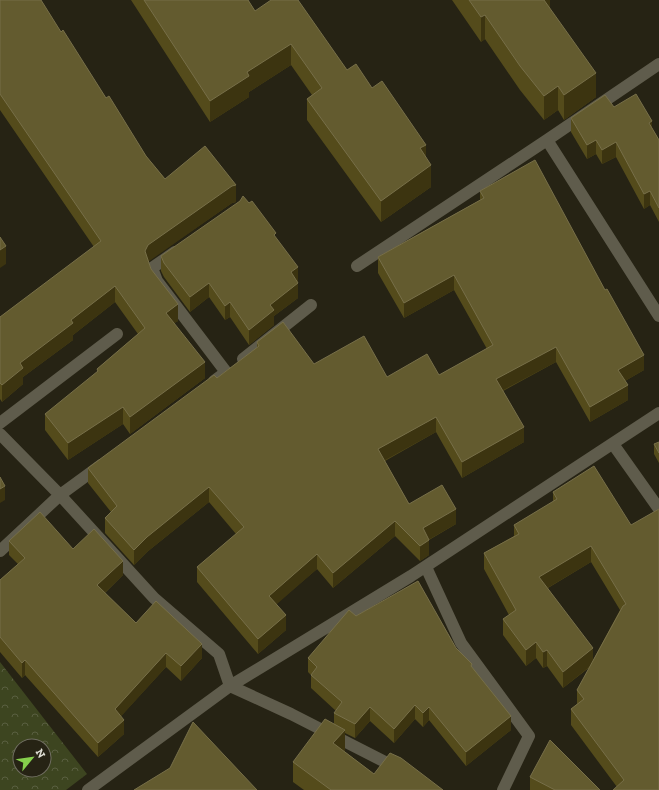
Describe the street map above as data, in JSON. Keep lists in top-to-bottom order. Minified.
{"north":"top right"}
